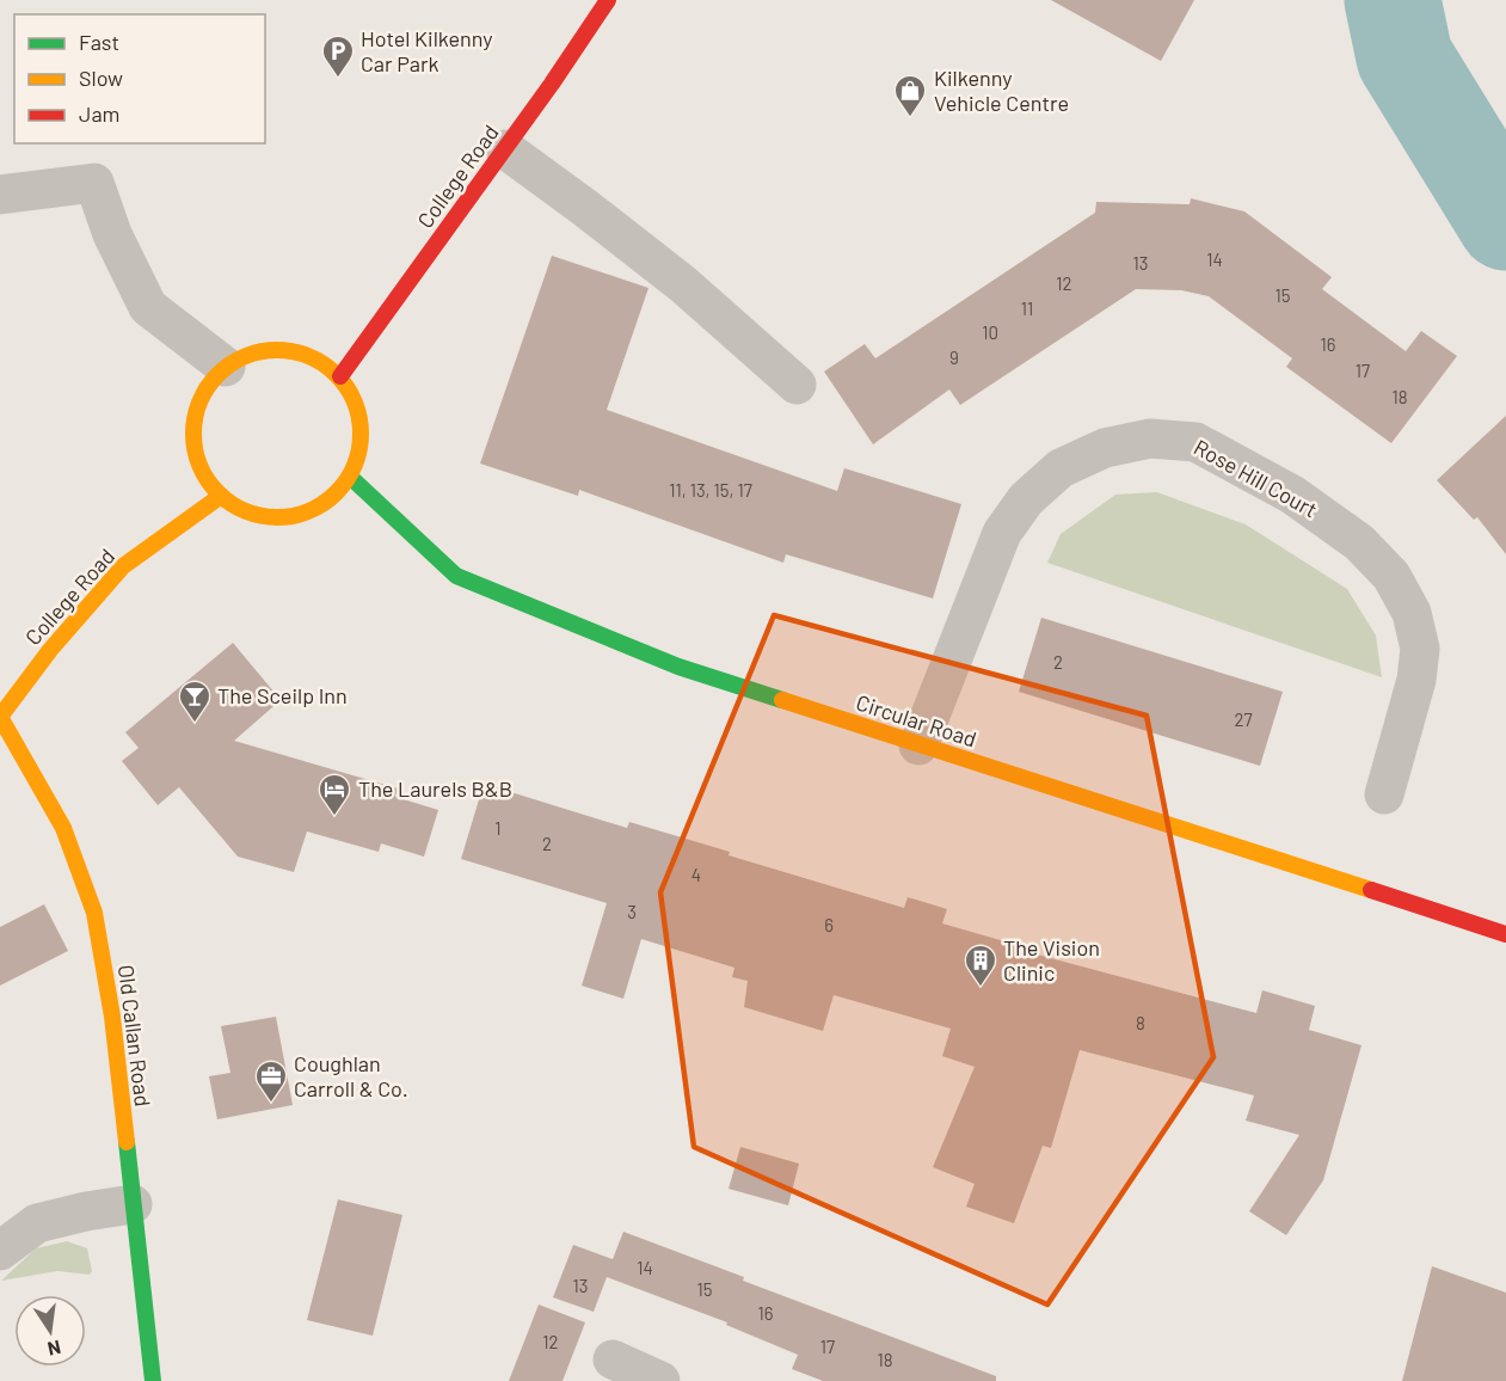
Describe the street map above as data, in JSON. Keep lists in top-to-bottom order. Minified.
{"streets":{"main road":["College Road","Circular Road","Old Callan Road"],"street":["Rose Hill Court"]},"crossings":[["College Road","Circular Road"],["College Road","Old Callan Road"],["Rose Hill Court","Circular Road"]],"places":{"parking":["Hotel Kilkenny Car Park"],"shop":["Kilkenny Vehicle Centre"],"bar":["The Sceilp Inn"],"hotel":["The Laurels B&B"],"building":["The Vision Clinic"],"office":["Coughlan Carroll & Co."]},"house_numbers":["14","13","12","15","11","10","16","9","17","18","11, 13, 15, 17","2","27","1","2","4","3","6","8","14","13","15","16","12","17","18"],"legend":["Fast","Slow","Jam"],"north":"bottom"}
